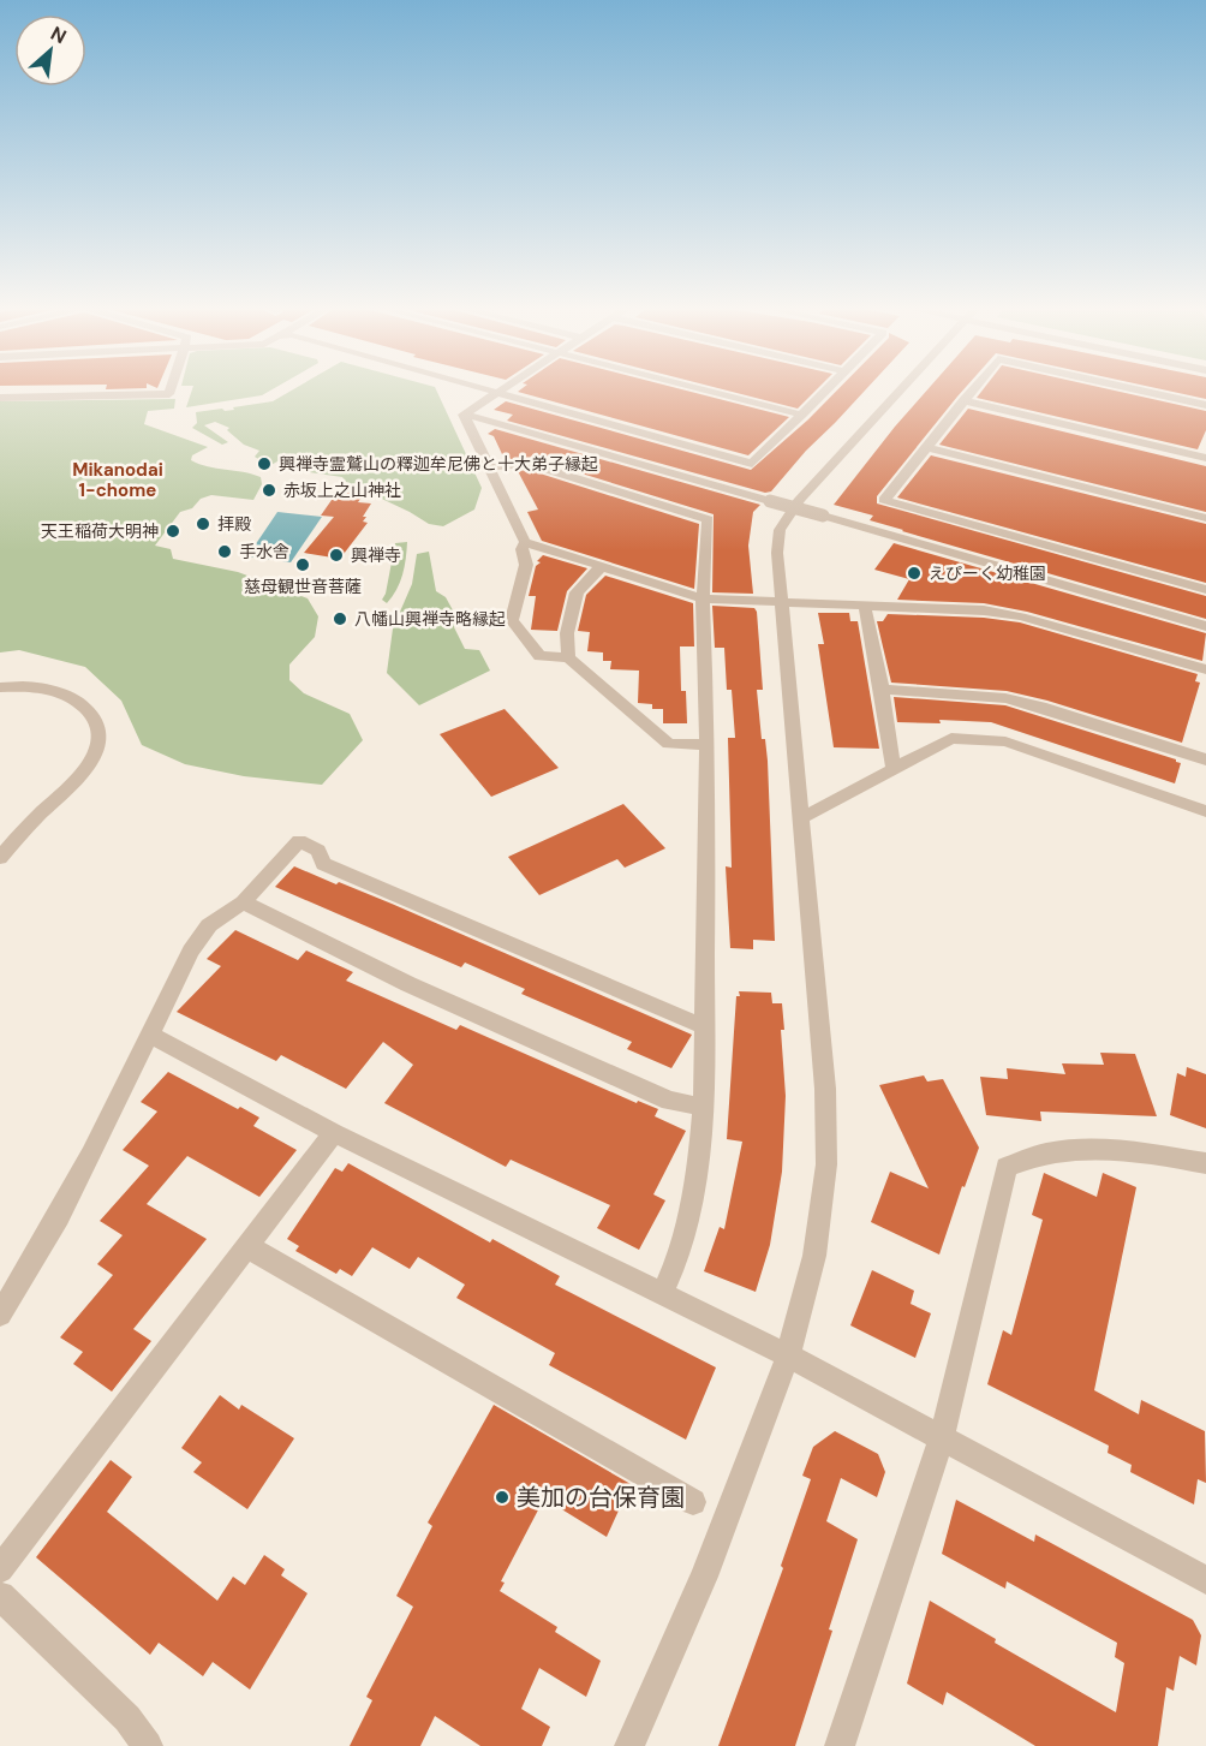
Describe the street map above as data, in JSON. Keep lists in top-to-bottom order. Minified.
{"districts":["Mikanodai 1-chome"],"places":["興禅寺霊鷲山の釋迦牟尼佛と十大弟子縁起","赤坂上之山神社","拝殿","天王稲荷大明神","手水舎","興禅寺","慈母観世音菩薩","えぴーく幼稚園","八幡山興禅寺略縁起","美加の台保育園"],"north":"top right"}
